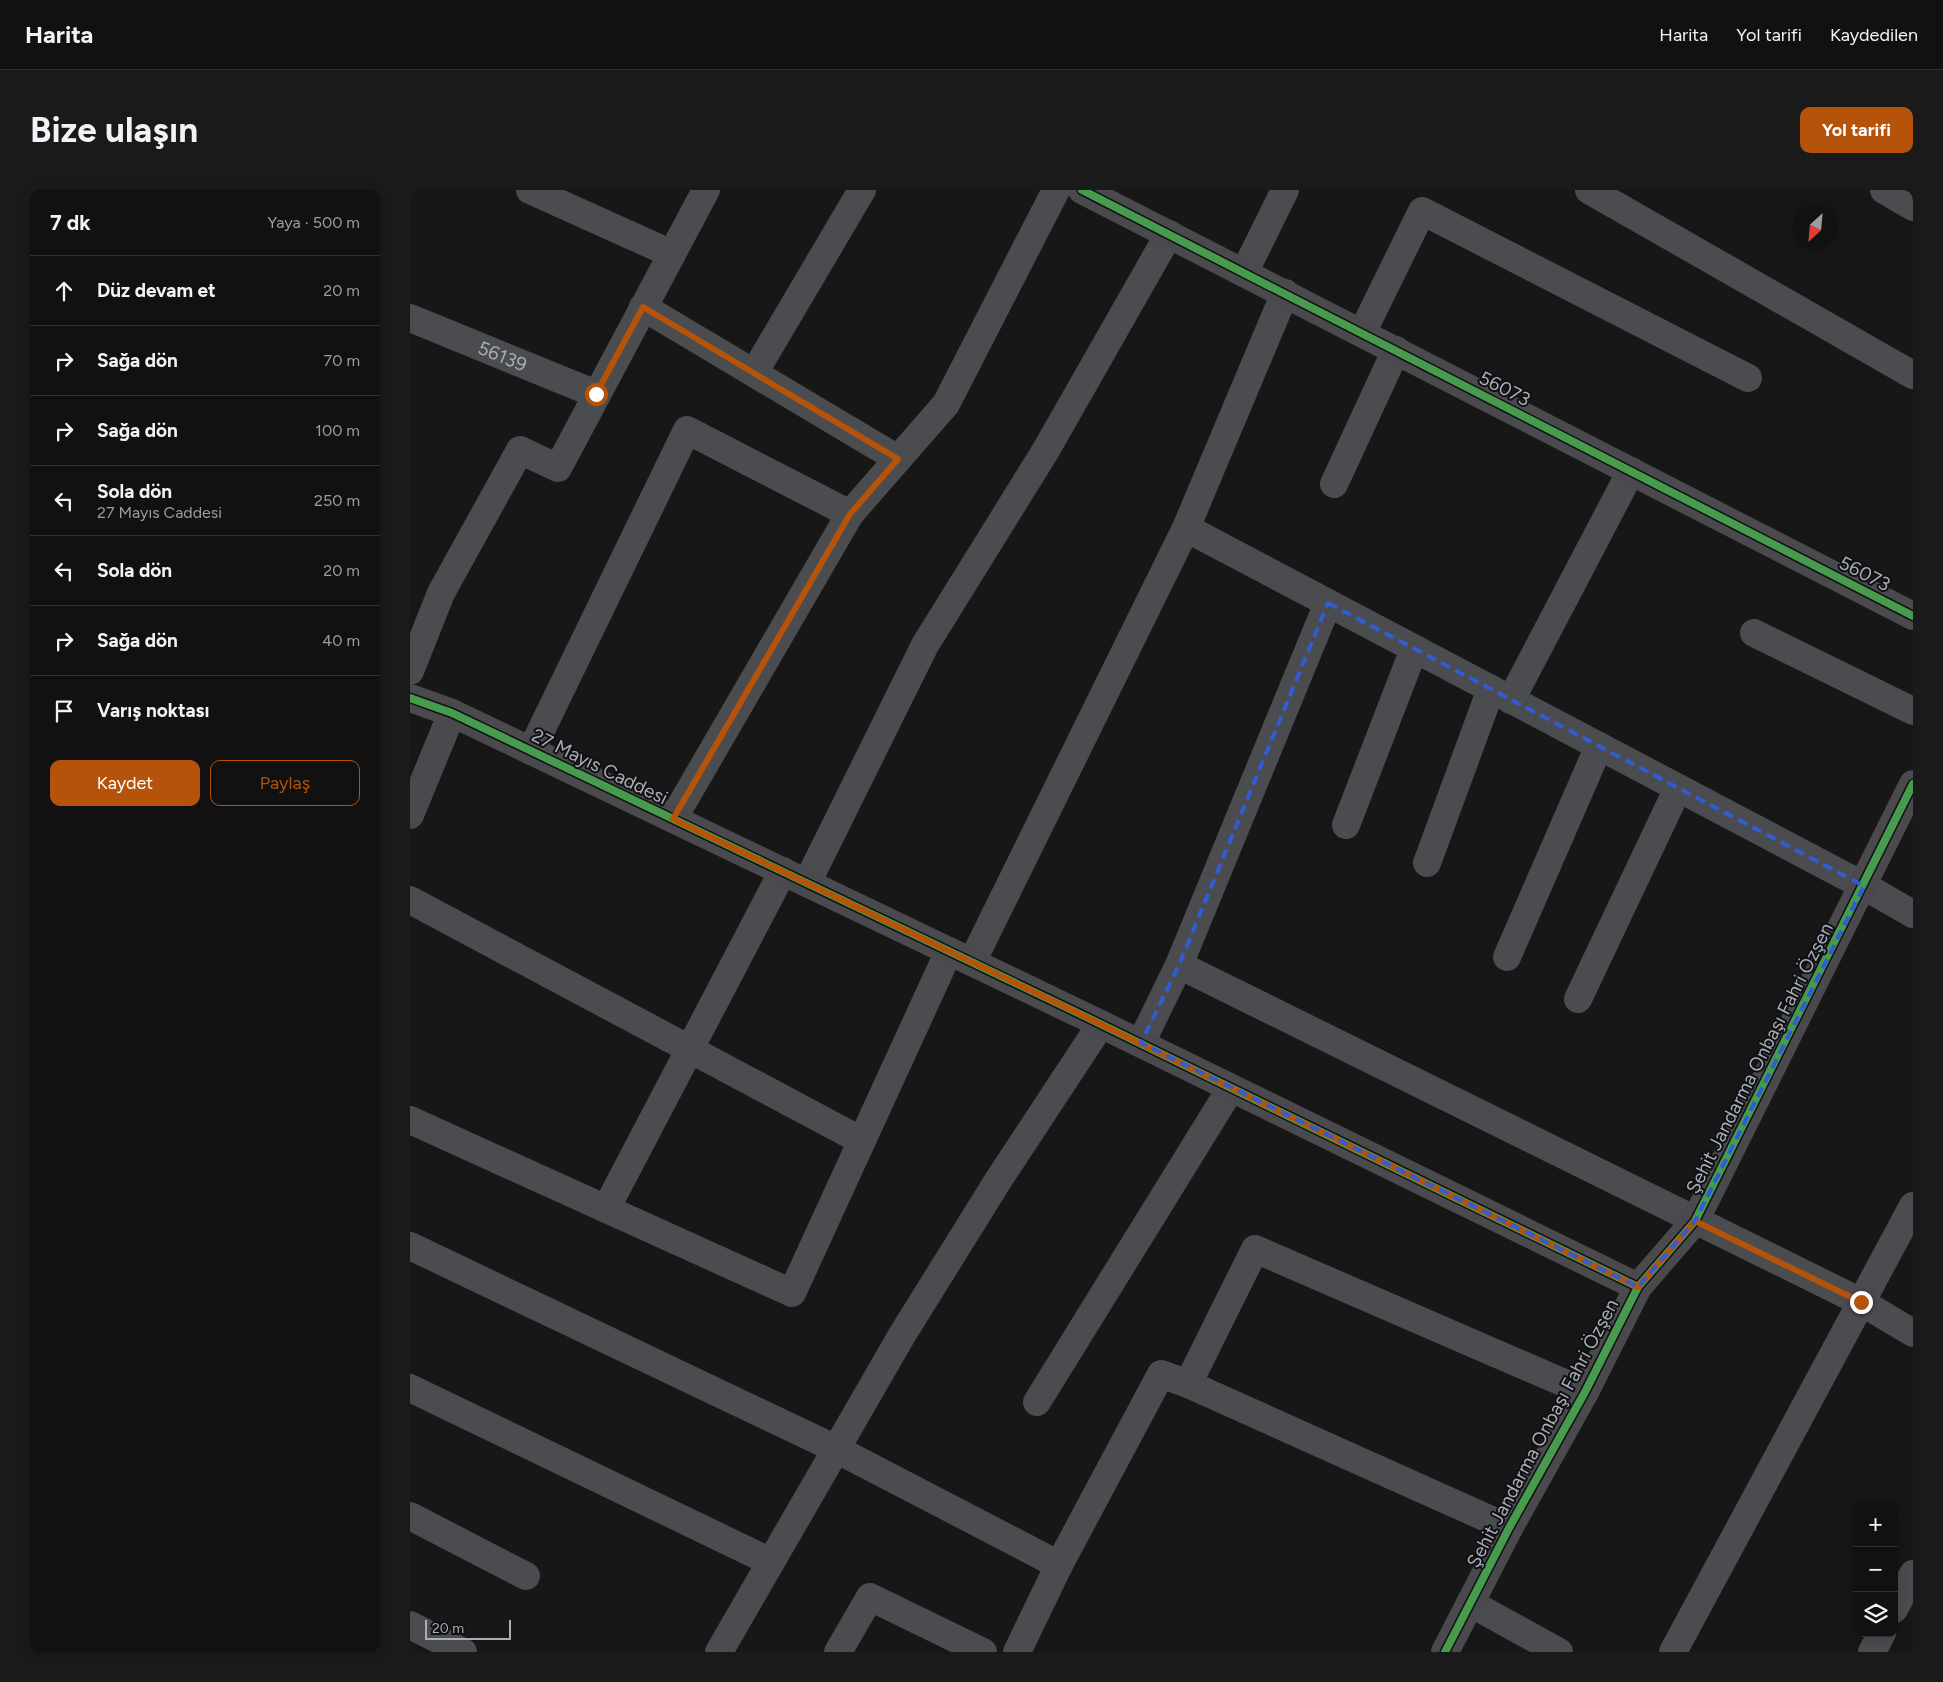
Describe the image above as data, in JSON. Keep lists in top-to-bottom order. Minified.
{"streets":{"street":["56139","56073","27 Mayıs Caddesi","Şehit Jandarma Onbaşı Fahri Özşen"]},"crossings":[["27 Mayıs Caddesi","Şehit Jandarma Onbaşı Fahri Özşen"]],"scale_bar":"20 m","north":"bottom left","page":{"header":"Harita","nav":["Harita","Yol tarifi","Kaydedilen"],"buttons":["Yol tarifi",["Kaydet","Paylaş"]],"title":"Bize ulaşın","heading":["7 dk","Yaya · 500 m"],"list":[["Düz devam et","20 m"],["Sağa dön","70 m"],["Sağa dön","100 m"],["Sola dön","27 Mayıs Caddesi","250 m"],["Sola dön","20 m"],["Sağa dön","40 m"],"Varış noktası"],"map_buttons":["+","−"],"scale":"20 m"}}
